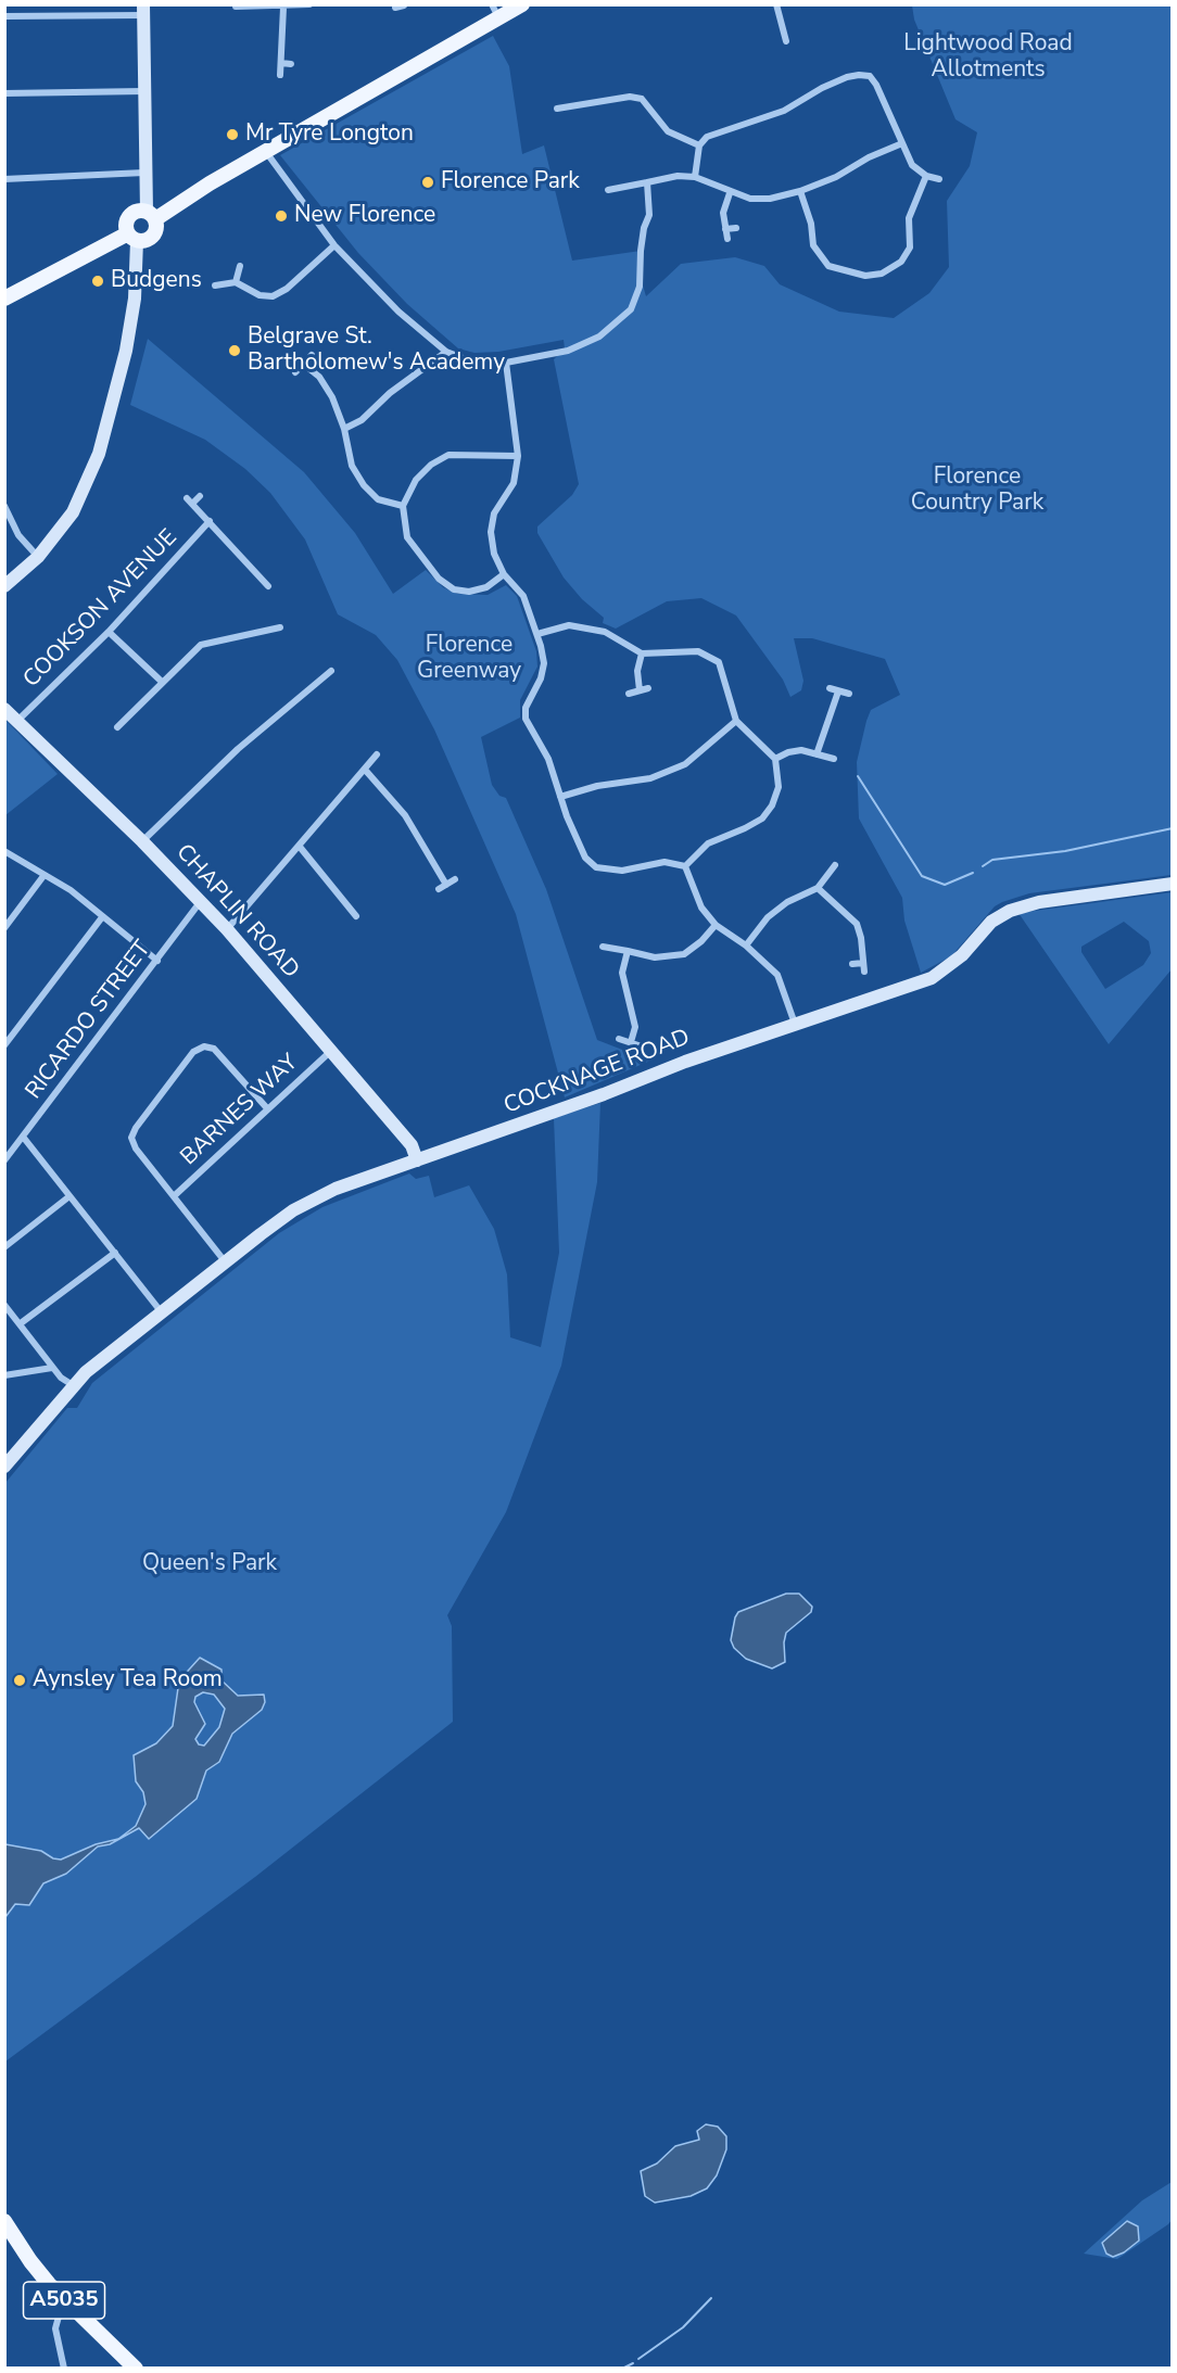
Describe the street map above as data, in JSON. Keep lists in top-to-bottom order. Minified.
{"streets":{"main road":["A5035"],"street":["COOKSON AVENUE","CHAPLIN ROAD","RICARDO STREET","COCKNAGE ROAD","BARNES WAY"]},"crossings":[["COOKSON AVENUE","CHAPLIN ROAD"],["CHAPLIN ROAD","RICARDO STREET"],["CHAPLIN ROAD","COCKNAGE ROAD"],["CHAPLIN ROAD","BARNES WAY"]],"parks":["Lightwood Road Allotments","Florence Country Park","Florence Greenway","Queen's Park"],"places":["Mr Tyre Longton","Florence Park","New Florence","Budgens","Belgrave St. Bartholomew's Academy","Aynsley Tea Room"]}
